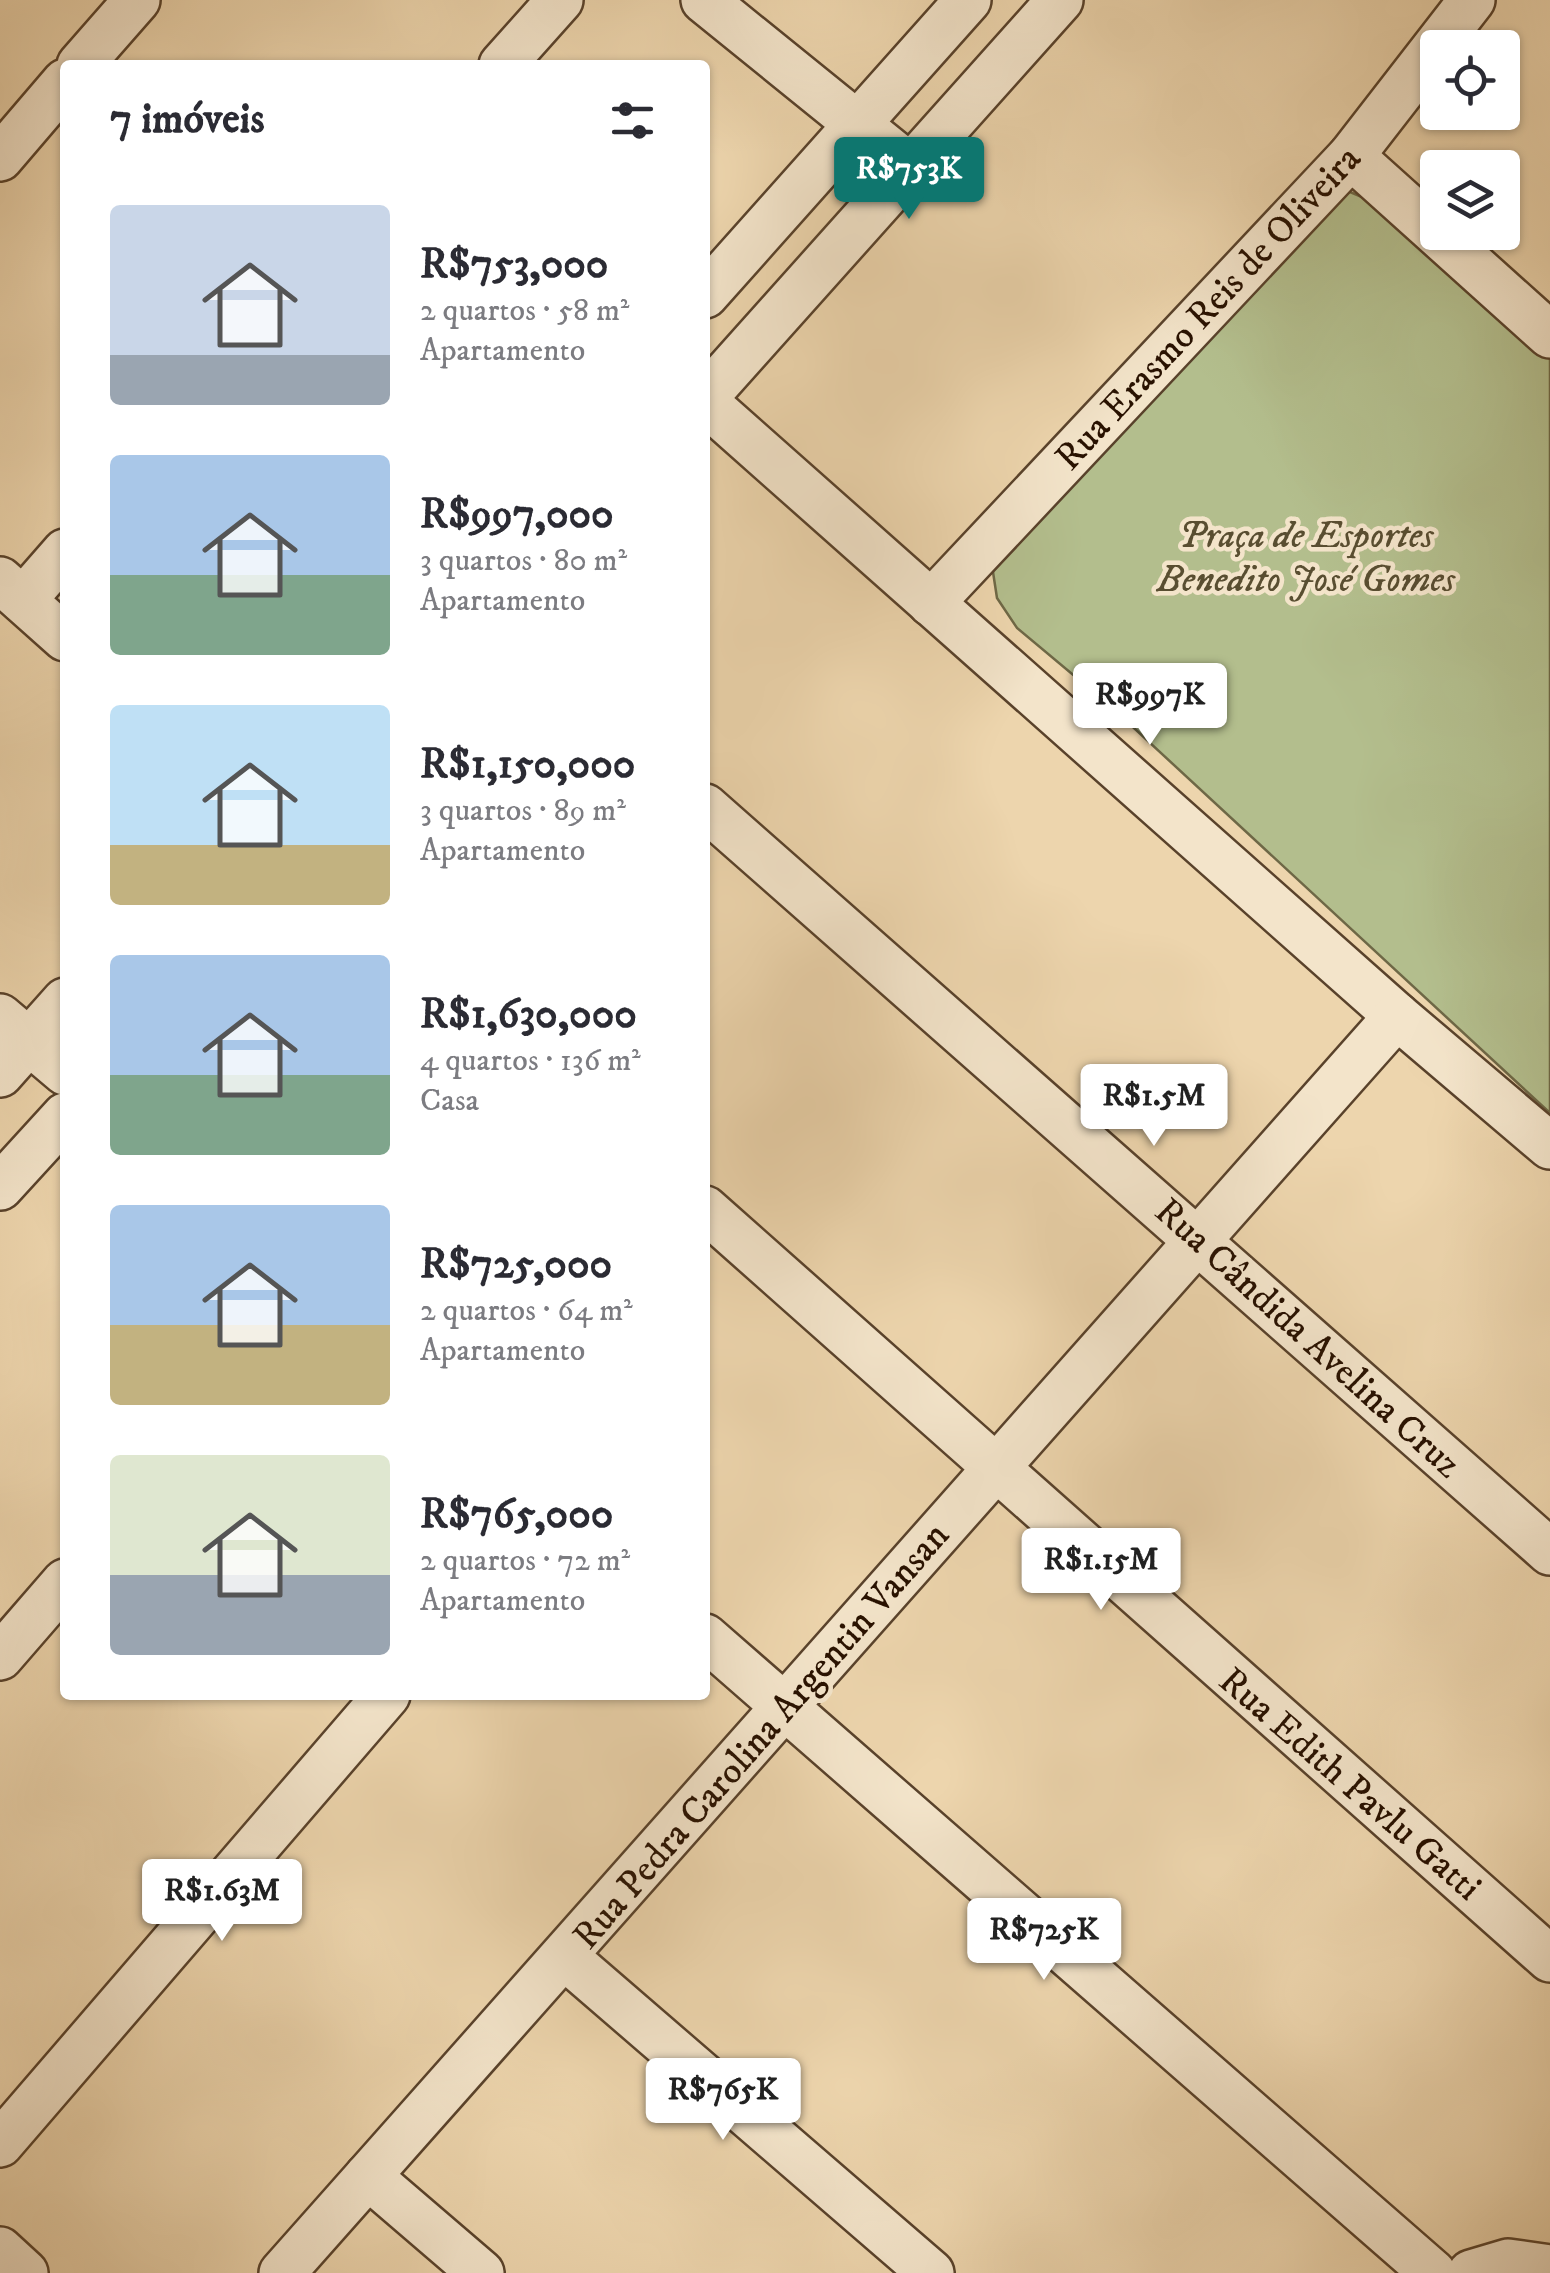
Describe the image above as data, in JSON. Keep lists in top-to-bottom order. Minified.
{"streets":{"street":["Rua Erasmo Reis de Oliveira","Rua Cândida Avelina Cruz","Rua Pedra Carolina Argentin Vansan","Rua Edith Pavlu Gatti"]},"crossings":[["Rua Cândida Avelina Cruz","Rua Pedra Carolina Argentin Vansan"],["Rua Pedra Carolina Argentin Vansan","Rua Edith Pavlu Gatti"]],"parks":["Praça de Esportes Benedito José Gomes"],"page":{"heading":"7 imóveis","price":["R$753K","R$997K","R$1.5M","R$1.15M","R$1.63M","R$725K","R$765K"],"list":[{"name":"R$753,000","note":"2 quartos · 58 m² · Apartamento"},{"name":"R$997,000","note":"3 quartos · 80 m² · Apartamento"},{"name":"R$1,150,000","note":"3 quartos · 89 m² · Apartamento"},{"name":"R$1,630,000","note":"4 quartos · 136 m² · Casa"},{"name":"R$725,000","note":"2 quartos · 64 m² · Apartamento"},{"name":"R$765,000","note":"2 quartos · 72 m² · Apartamento"}]}}
